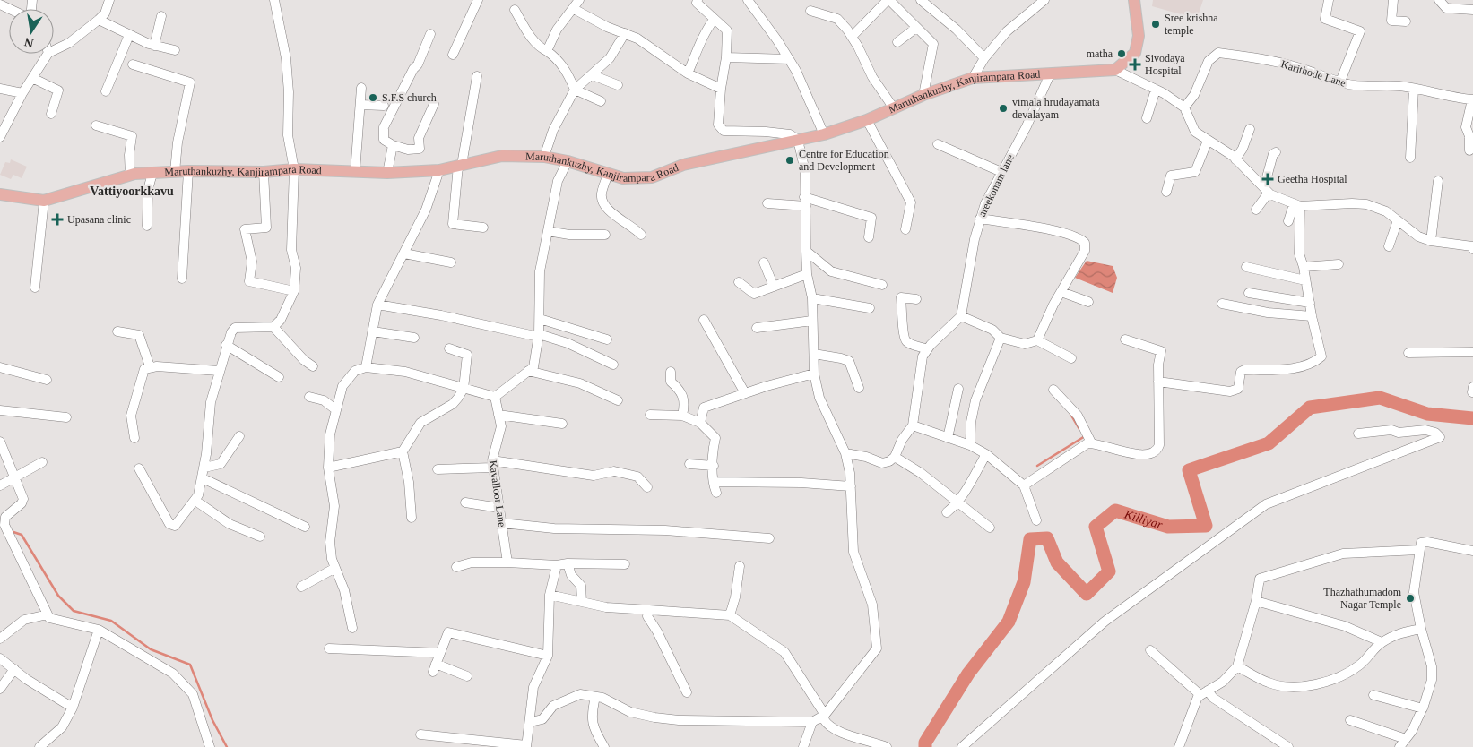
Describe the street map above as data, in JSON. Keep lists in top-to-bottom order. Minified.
{"streets":{"main road":["Maruthankuzhy, Kanjirampara Road"],"street":["Karithode Lane","areekonam lane","Kavalloor Lane"]},"crossings":[["Maruthankuzhy, Kanjirampara Road","areekonam lane"]],"districts":["Vattiyoorkkavu"],"water":["Killiyar"],"places":{"other":["Sree krishna temple","matha","S.F.S church","vimala hrudayamata devalayam","Centre for Education and Development","Thazhathumadom Nagar Temple"],"health":["Sivodaya Hospital","Geetha Hospital","Upasana clinic"]},"north":"bottom"}
